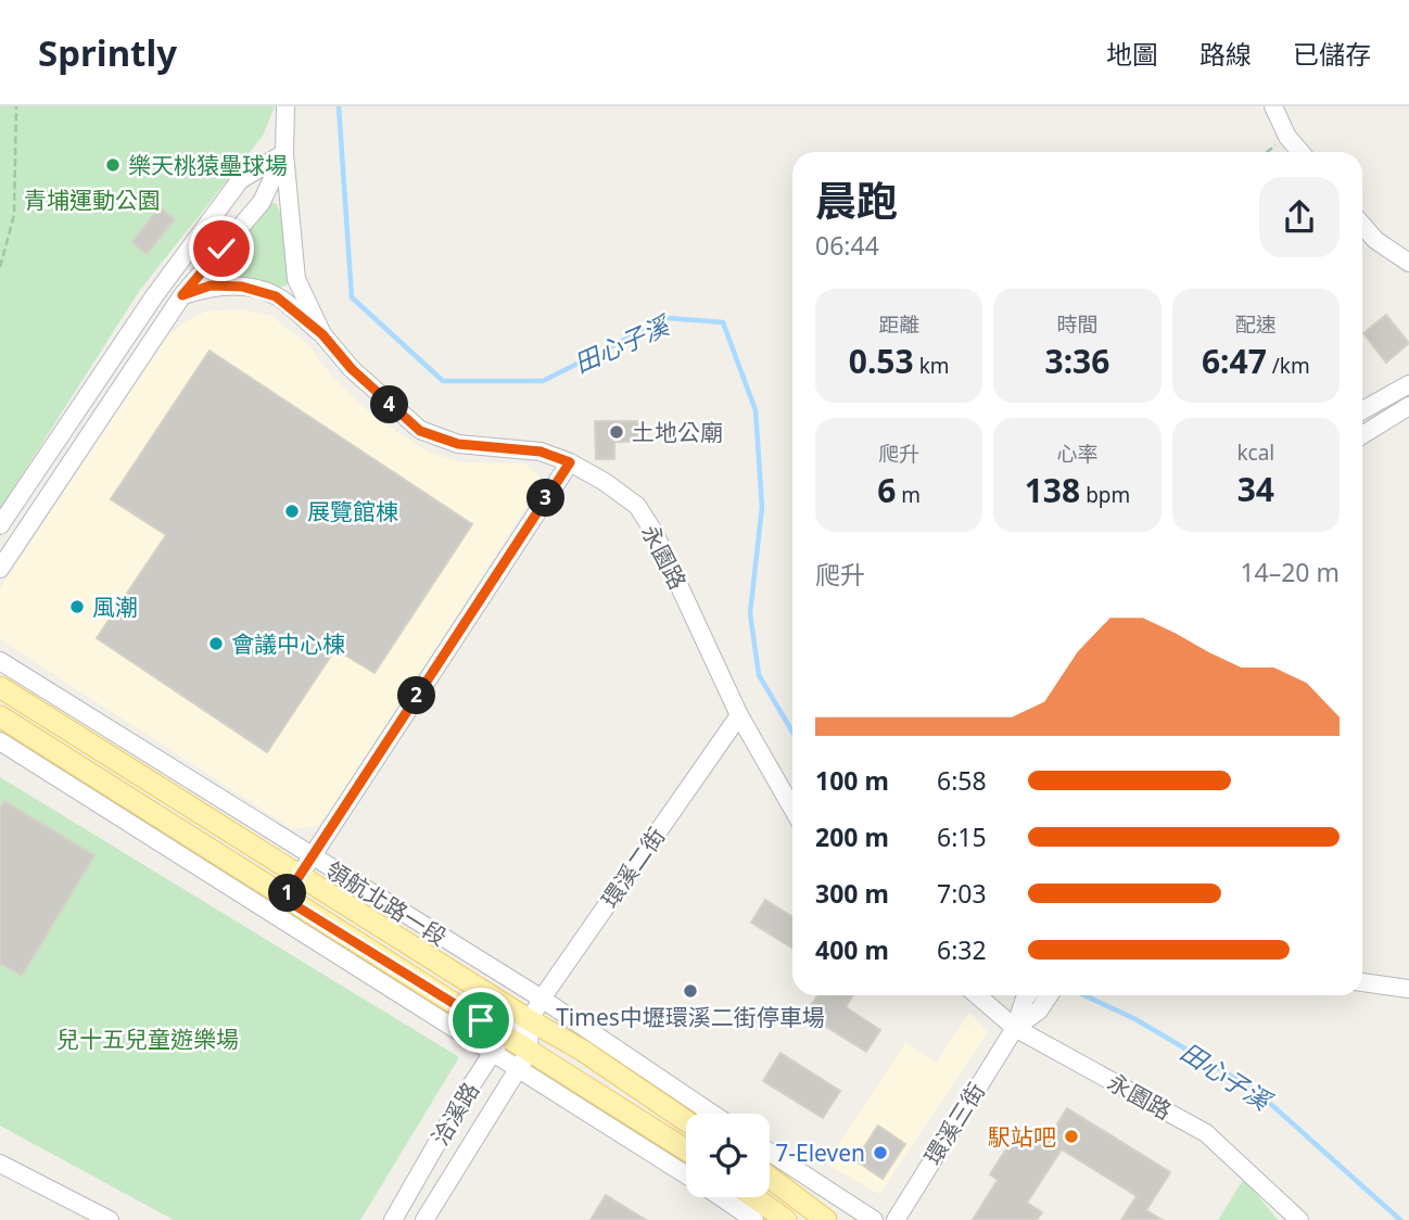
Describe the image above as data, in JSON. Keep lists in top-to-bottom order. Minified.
{"streets":{"main road":["領航北路一段"],"street":["永園路","環溪二街","洽溪路","環溪三街"]},"crossings":[["永園路","環溪二街"],["永園路","環溪三街"],["環溪二街","領航北路一段"],["環溪二街","洽溪路"],["領航北路一段","洽溪路"]],"water":["田心子溪"],"parks":["青埔運動公園","兒十五兒童遊樂場"],"places":["樂天桃猿壘球場","土地公廟","展覽館棟","風潮","會議中心棟","Times中壢環溪二街停車場","駅站吧","7-Eleven"],"page":{"header":"Sprintly","nav":["地圖","路線","已儲存"],"heading":["晨跑","06:44"],"stats":[["距離","0.53 km"],["時間","3:36"],["配速","6:47 /km"],["爬升","6 m"],["心率","138 bpm"],["kcal","34"]],"pins":["4","3","2","1"],"chart":["爬升","14–20 m"],"list":[{"name":"100 m","note":"6:58"},{"name":"200 m","note":"6:15"},{"name":"300 m","note":"7:03"},{"name":"400 m","note":"6:32"}]}}
